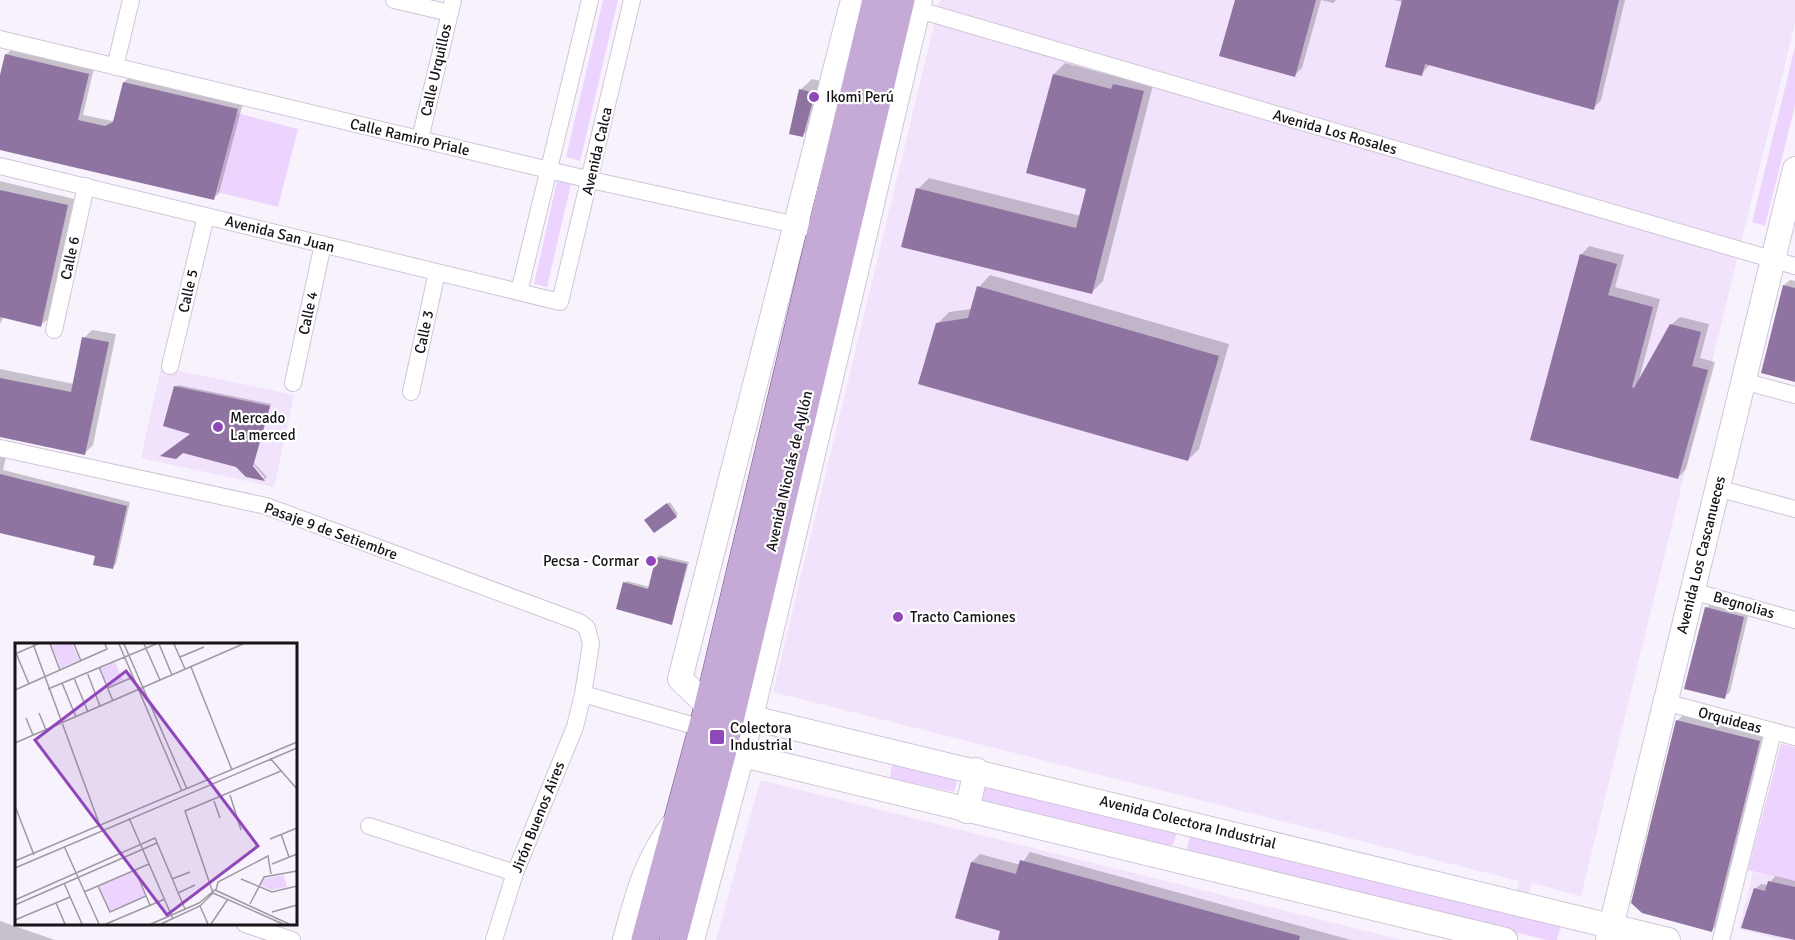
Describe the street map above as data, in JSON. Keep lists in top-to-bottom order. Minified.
{"streets":{"main road":["Avenida Nicolás de Ayllón","Avenida Los Cascanueces","Avenida Colectora Industrial"],"street":["Calle Urquillos","Avenida Los Rosales","Calle Ramiro Priale","Avenida Calca","Avenida San Juan","Calle 6","Calle 5","Calle 4","Calle 3","Pasaje 9 de Setiembre","Begnolias","Orquideas","Jirón Buenos Aires"]},"crossings":[["Calle Urquillos","Calle Ramiro Priale"],["Avenida Los Rosales","Avenida Nicolás de Ayllón"],["Avenida Los Rosales","Avenida Los Cascanueces"],["Calle Ramiro Priale","Avenida Calca"],["Calle Ramiro Priale","Avenida Nicolás de Ayllón"],["Avenida Calca","Avenida San Juan"],["Avenida San Juan","Calle 6"],["Avenida San Juan","Calle 5"],["Avenida San Juan","Calle 4"],["Avenida San Juan","Calle 3"],["Avenida Nicolás de Ayllón","Avenida Colectora Industrial"],["Pasaje 9 de Setiembre","Jirón Buenos Aires"],["Avenida Los Cascanueces","Begnolias"],["Avenida Los Cascanueces","Orquideas"],["Avenida Los Cascanueces","Avenida Colectora Industrial"]],"places":{"other":["Ikomi Perú","Mercado La merced","Pecsa - Cormar","Tracto Camiones"],"transit":["Colectora Industrial"]}}
